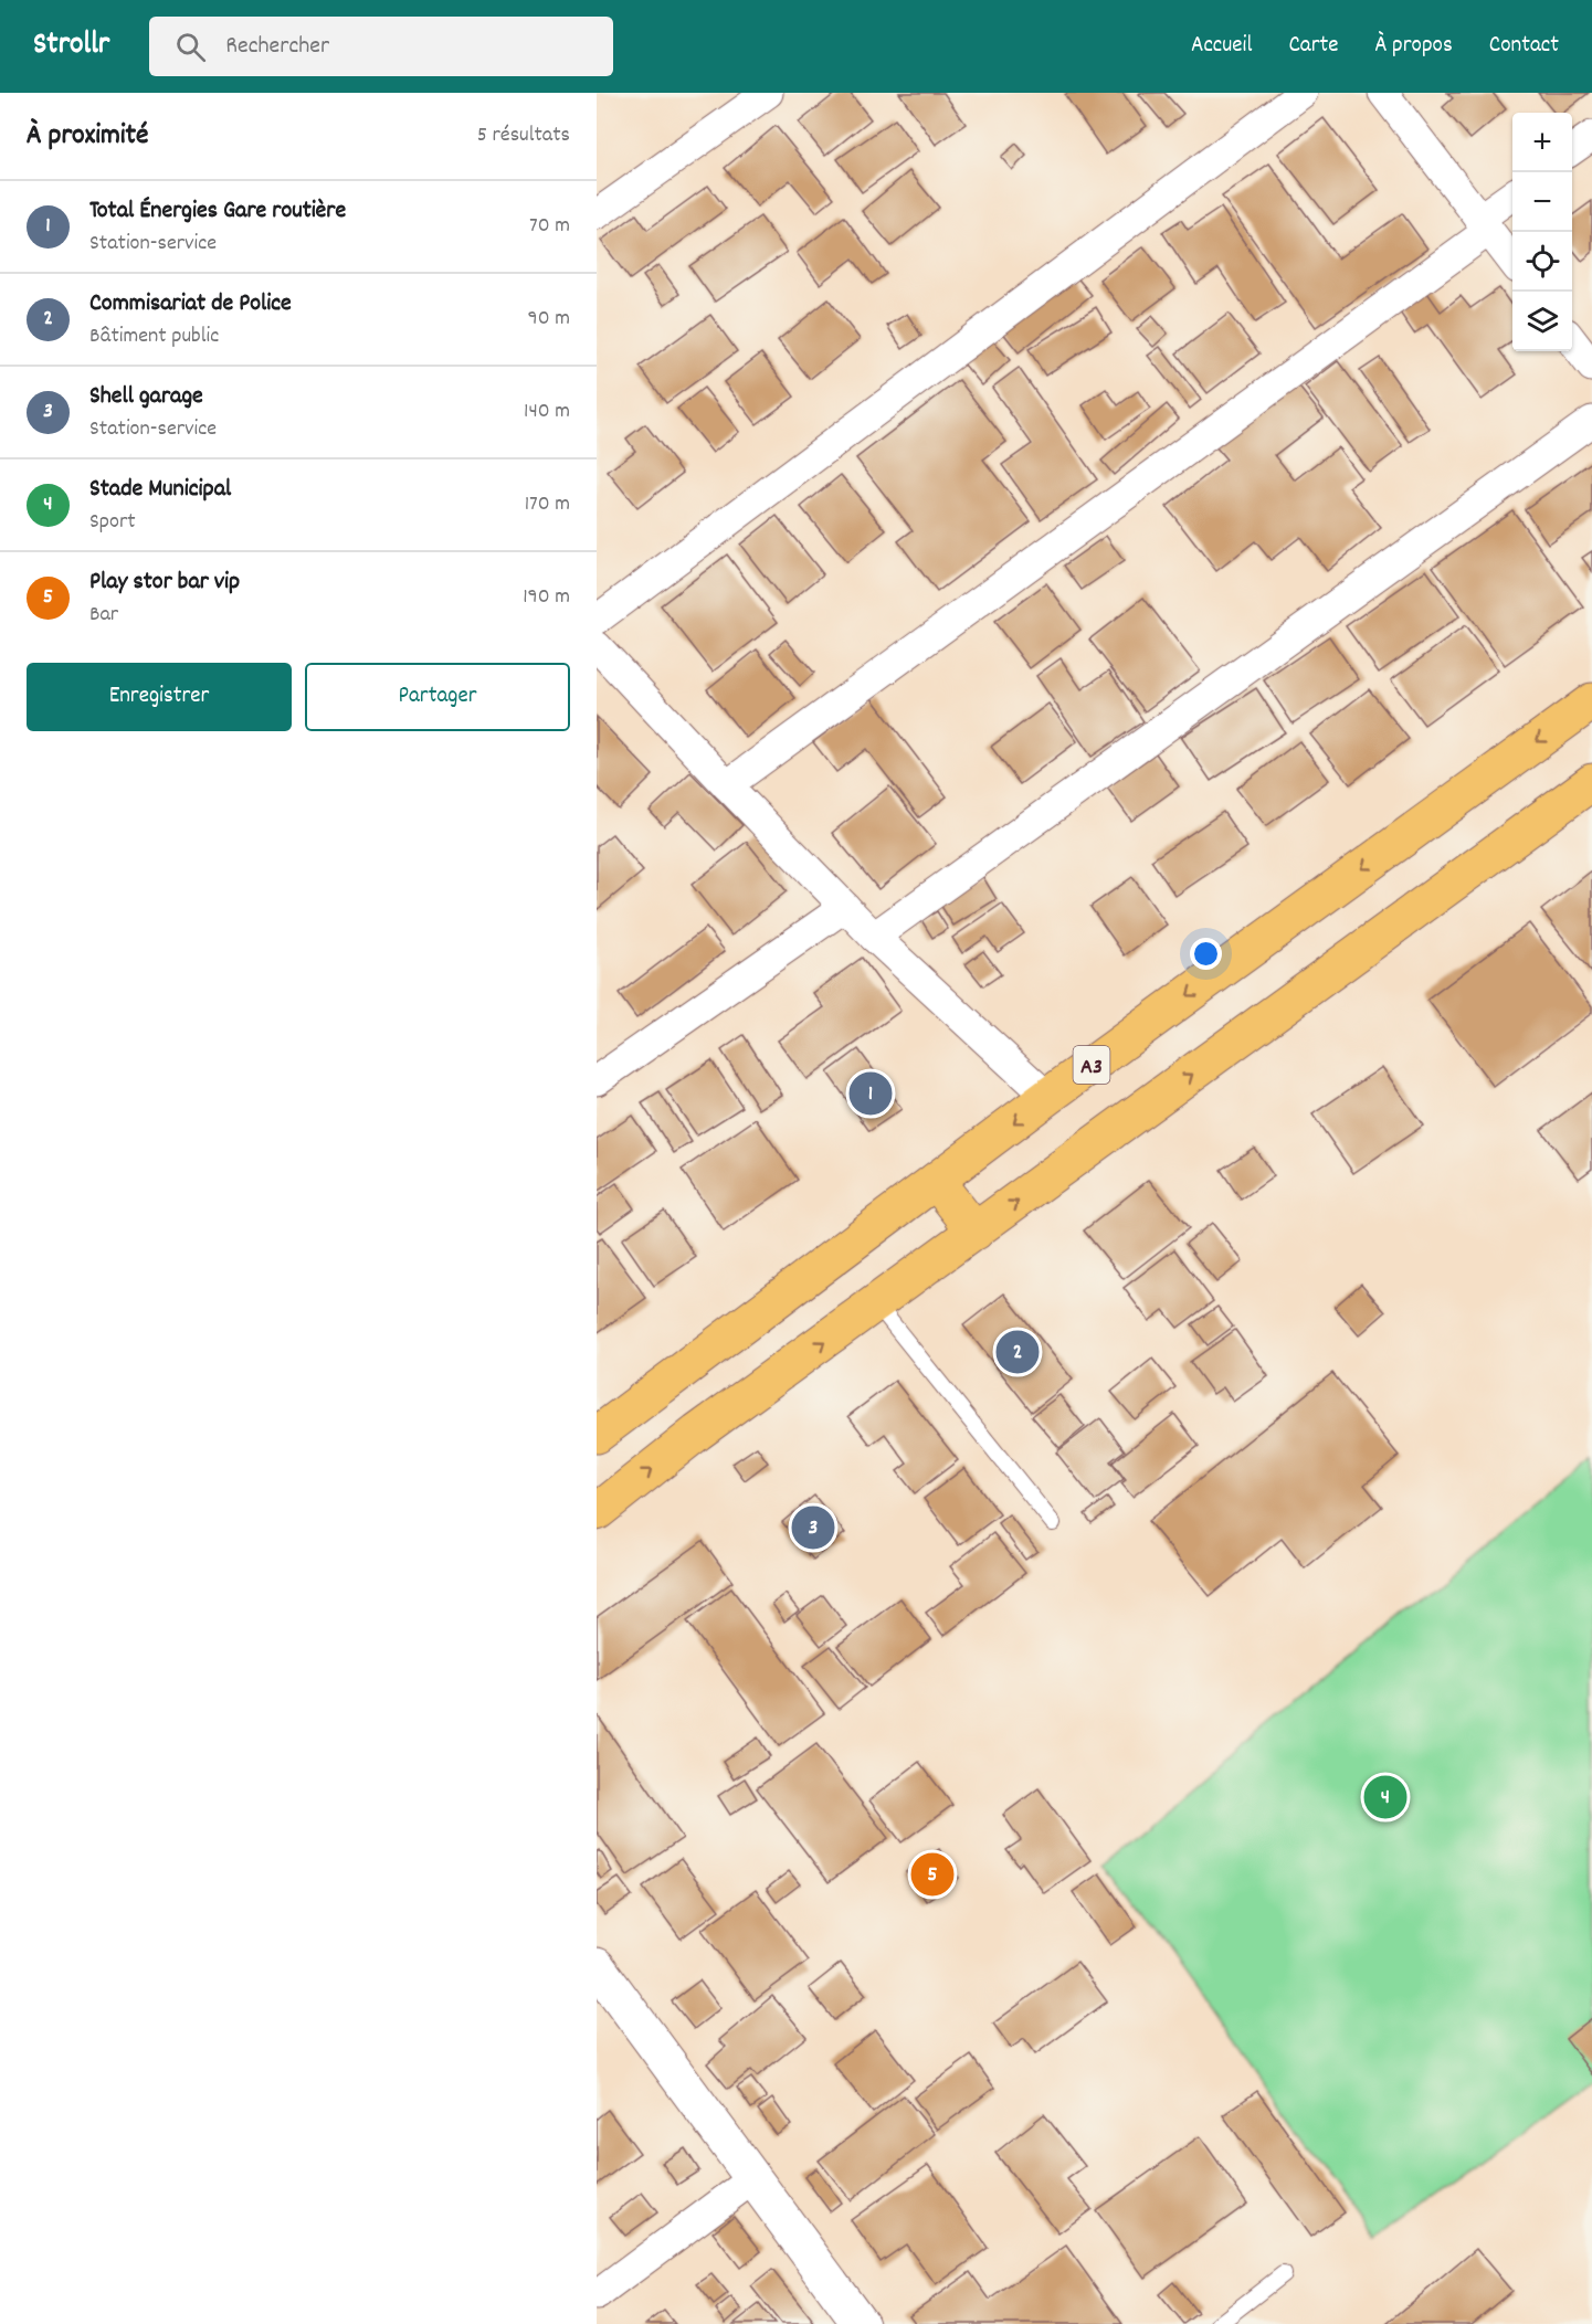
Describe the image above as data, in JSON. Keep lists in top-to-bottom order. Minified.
{"streets":{"highway":["A3"]},"page":{"header":"Strollr","search":"Rechercher","nav":["Accueil","Carte","À propos","Contact"],"heading":["À proximité","5 résultats"],"map_buttons":["+","−"],"list":[{"mark":"1","name":"Total Énergies Gare routière","note":"Station-service","value":"70 m"},{"mark":"2","name":"Commisariat de Police","note":"Bâtiment public","value":"90 m"},{"mark":"3","name":"Shell garage","note":"Station-service","value":"140 m"},{"mark":"4","name":"Stade Municipal","note":"Sport","value":"170 m"},{"mark":"5","name":"Play stor bar vip","note":"Bar","value":"190 m"}],"buttons":["Enregistrer","Partager"],"pins":["1","2","3","4","5"]}}
